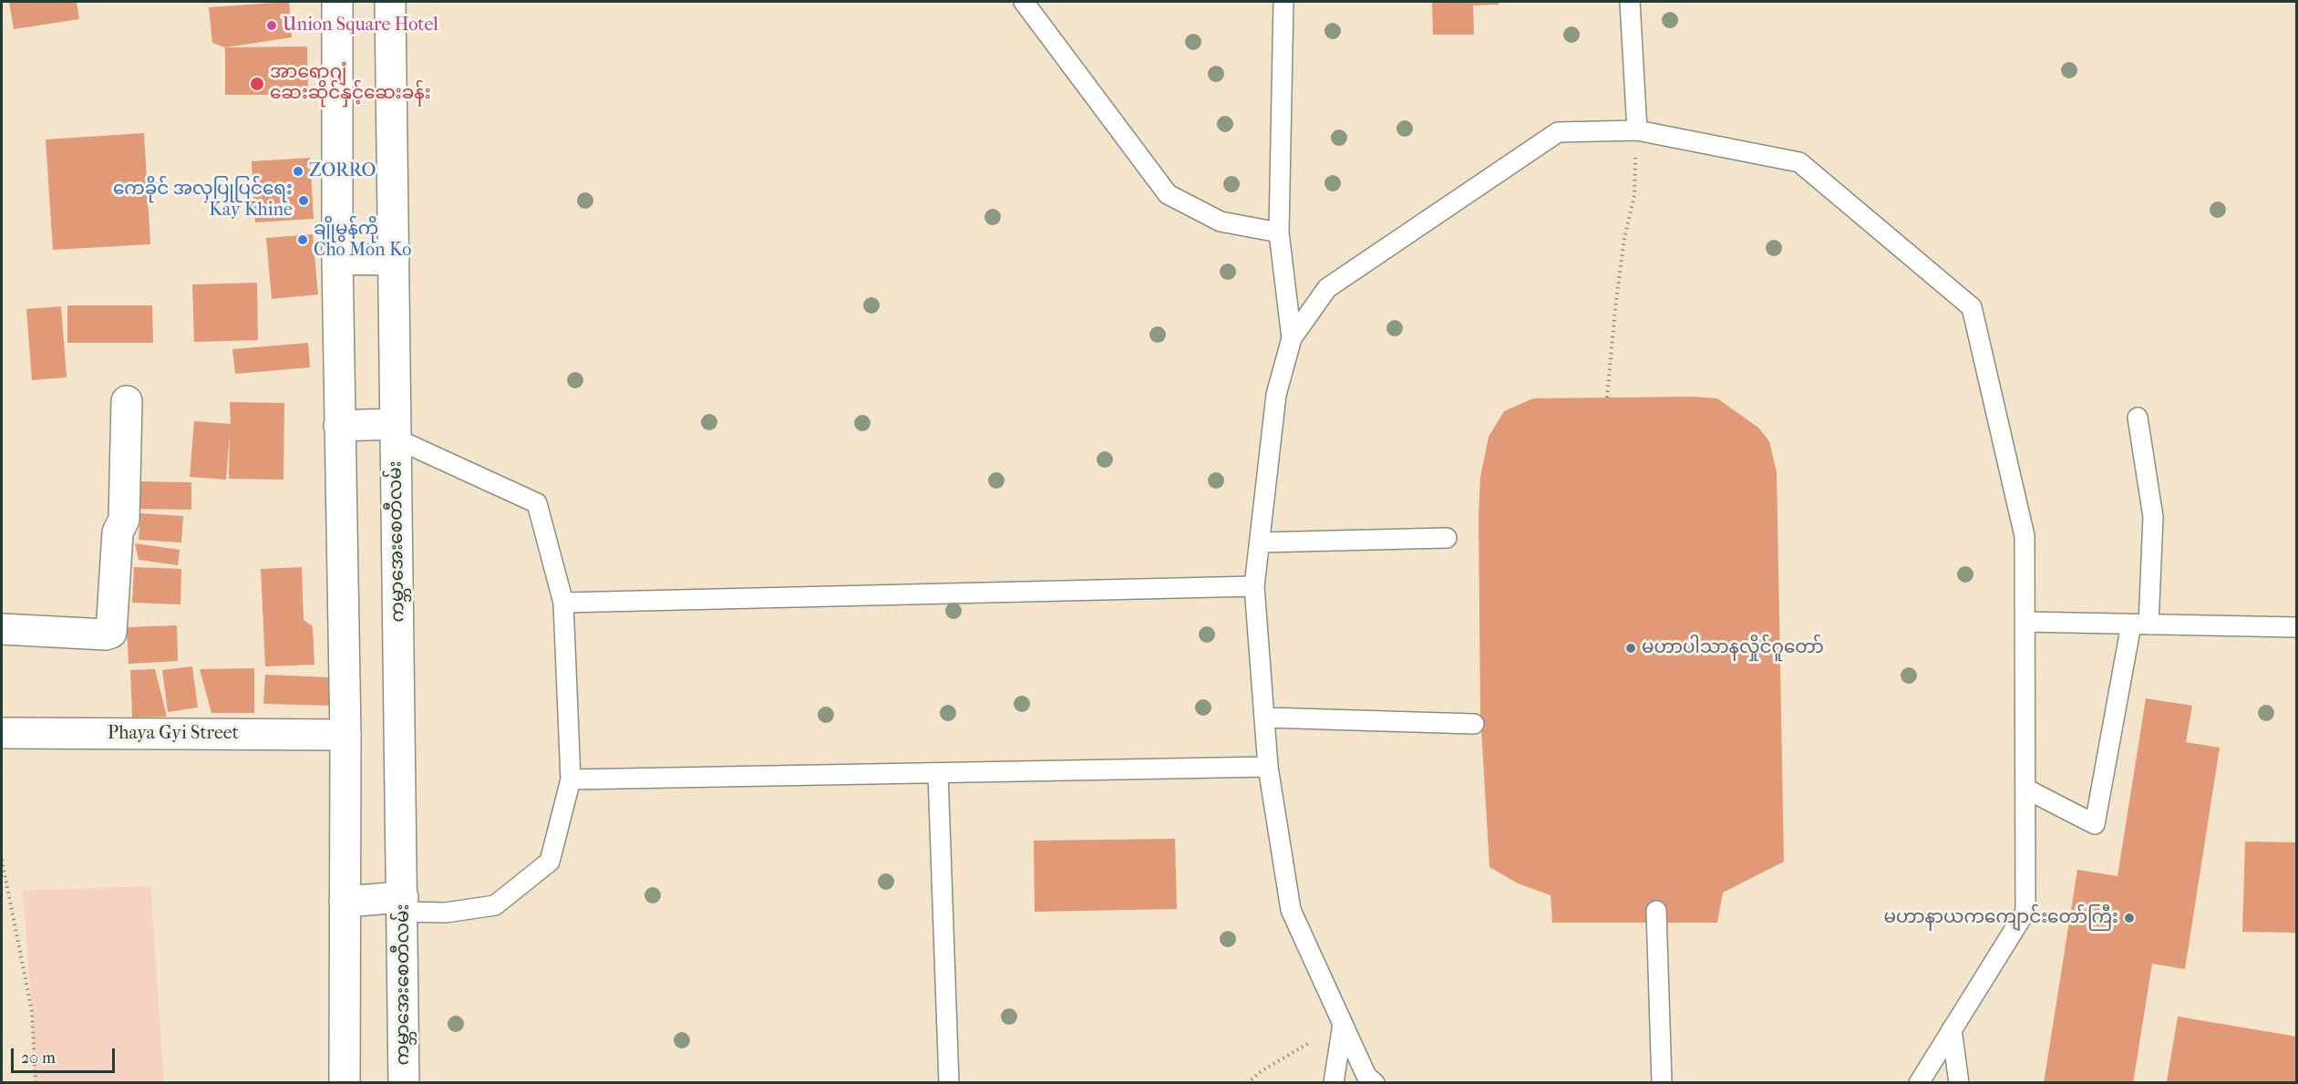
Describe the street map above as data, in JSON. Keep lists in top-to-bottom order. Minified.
{"streets":{"main road":["ကမ္ဘာအေးစေတီလမ်း","Phaya Gyi Street"]},"places":["Union Square Hotel","အာရောဂျံ ဆေးဆိုင်နှင့်ဆေးခန်း","ZORRO","ကေခိုင် အလှပြုပြင်ရေး Kay Khine","ချိုမွန်ကို Cho Mon Ko","မဟာပါသာနလှိုင်ဂူတော်","မဟာနာယကကျောင်းတော်ကြီး"],"scale_bar":"20 m"}
